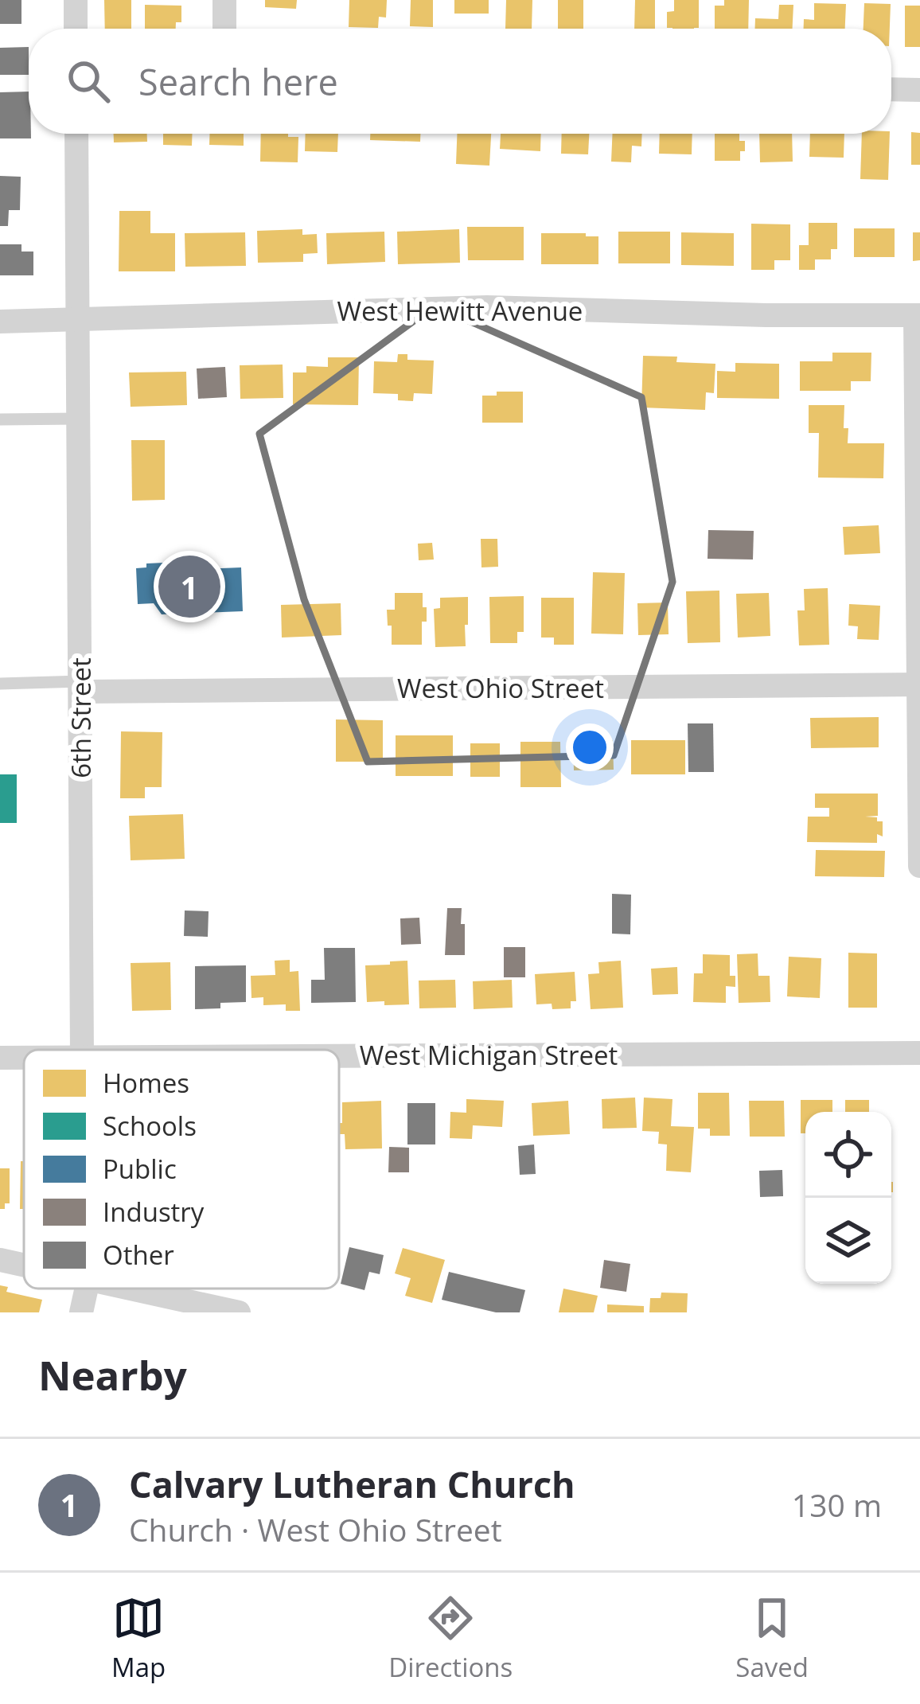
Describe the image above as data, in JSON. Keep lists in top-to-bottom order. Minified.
{"streets":{"street":["West Hewitt Avenue","West Ohio Street","6th Street","West Michigan Street"]},"crossings":[["West Hewitt Avenue","6th Street"],["West Ohio Street","6th Street"]],"legend":["Homes","Schools","Public","Industry","Other"],"page":{"search":"Search here","pins":"1","heading":"Nearby","list":[{"mark":"1","name":"Calvary Lutheran Church","note":"Church · West Ohio Street","value":"130 m"}],"nav":["Map","Directions","Saved"]}}
